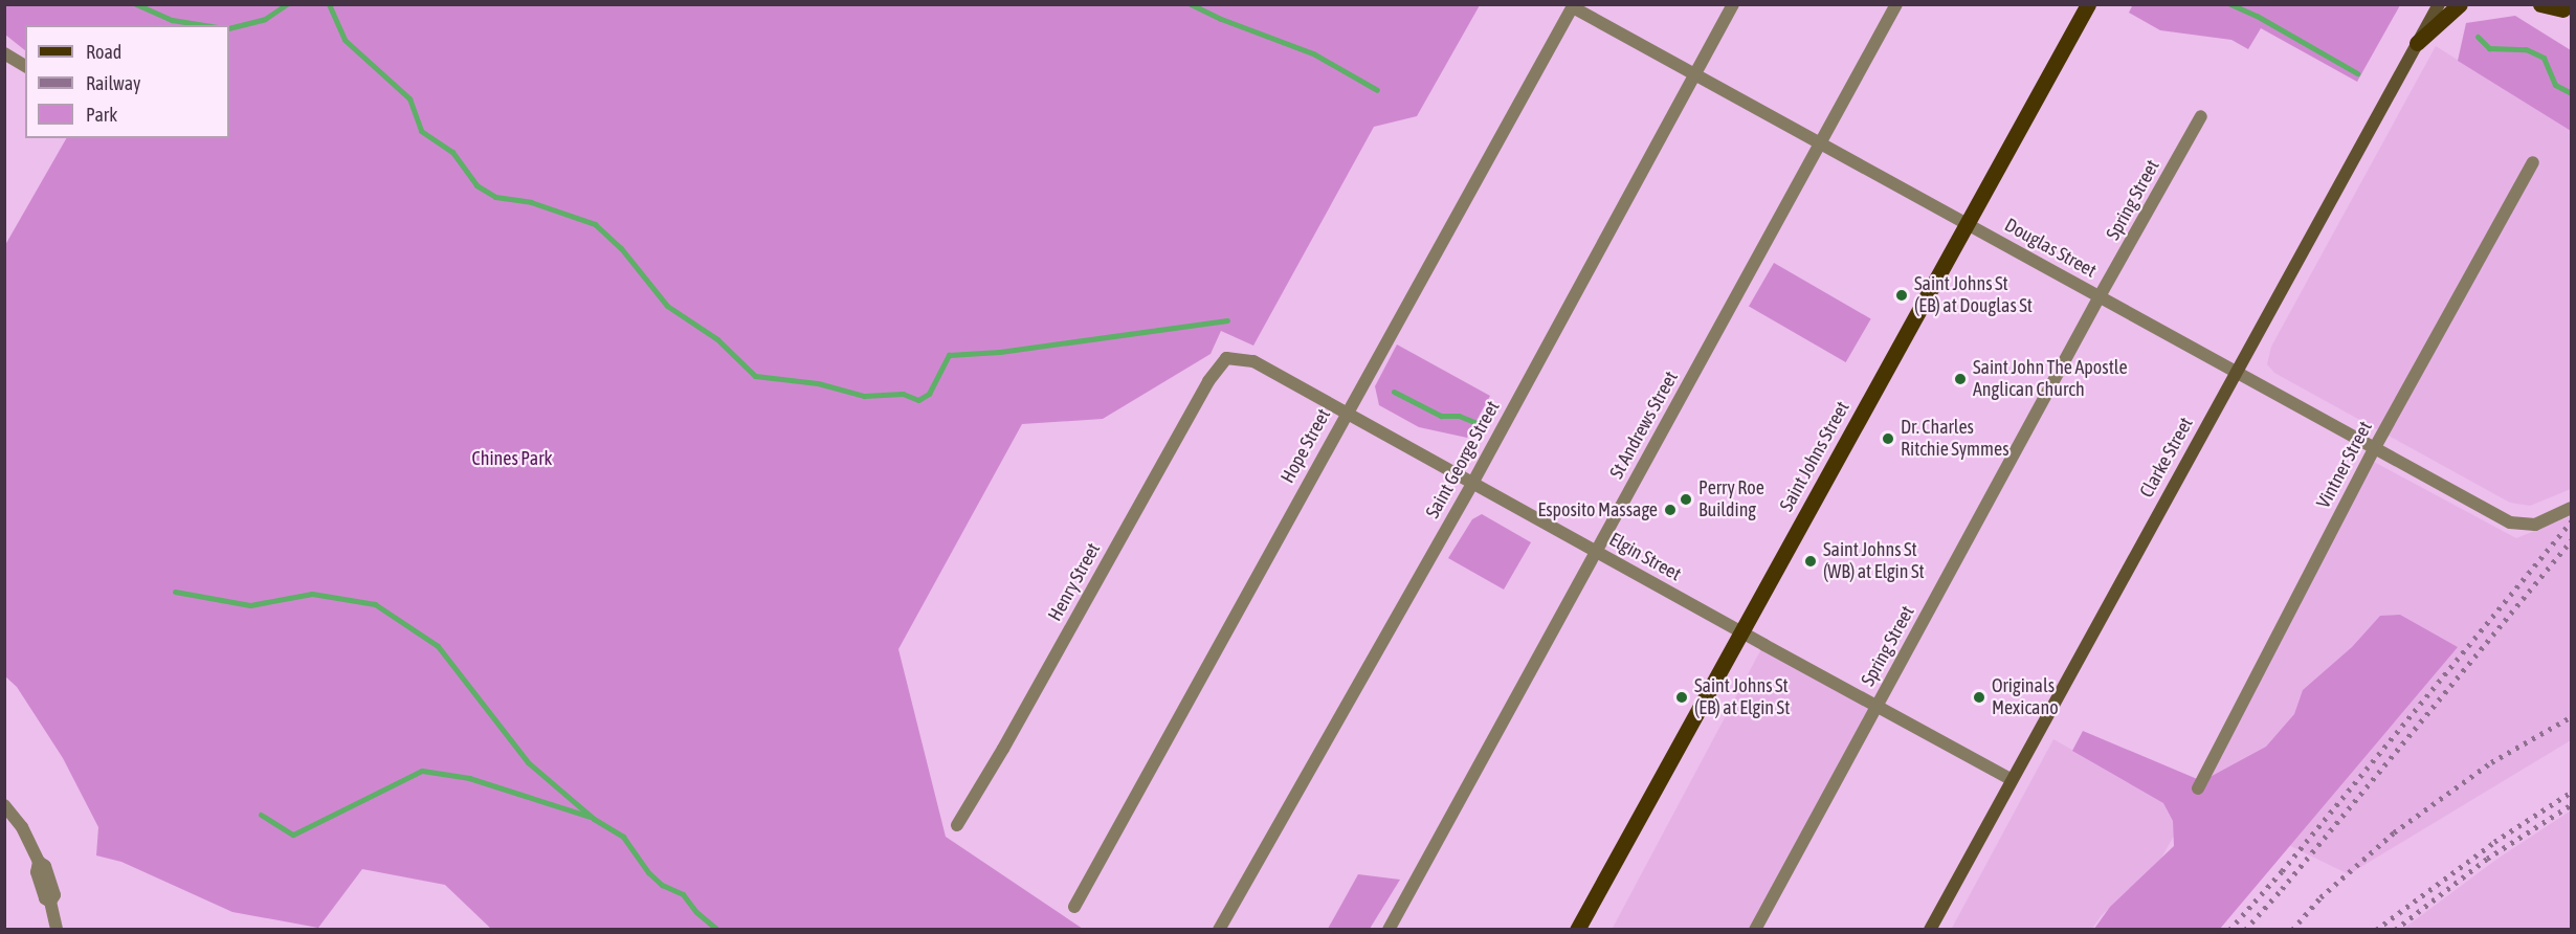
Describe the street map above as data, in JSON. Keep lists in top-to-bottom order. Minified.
{"streets":{"main road":["Saint Johns Street","Clarke Street"],"street":["Spring Street","Douglas Street","St Andrews Street","Hope Street","Saint George Street","Vintner Street","Elgin Street","Henry Street"]},"crossings":[["Spring Street","Douglas Street"],["Spring Street","Elgin Street"],["Douglas Street","St Andrews Street"],["Douglas Street","Hope Street"],["Douglas Street","Saint Johns Street"],["Douglas Street","Clarke Street"],["Douglas Street","Saint George Street"],["Douglas Street","Vintner Street"],["St Andrews Street","Elgin Street"],["Hope Street","Elgin Street"],["Saint Johns Street","Elgin Street"],["Clarke Street","Elgin Street"],["Saint George Street","Elgin Street"],["Elgin Street","Henry Street"]],"parks":["Chines Park"],"places":["Saint Johns St (EB) at Douglas St","Saint John The Apostle Anglican Church","Dr. Charles Ritchie Symmes","Perry Roe Building","Esposito Massage","Saint Johns St (WB) at Elgin St","Saint Johns St (EB) at Elgin St","Originals Mexicano"],"legend":["Road","Railway","Park"]}
